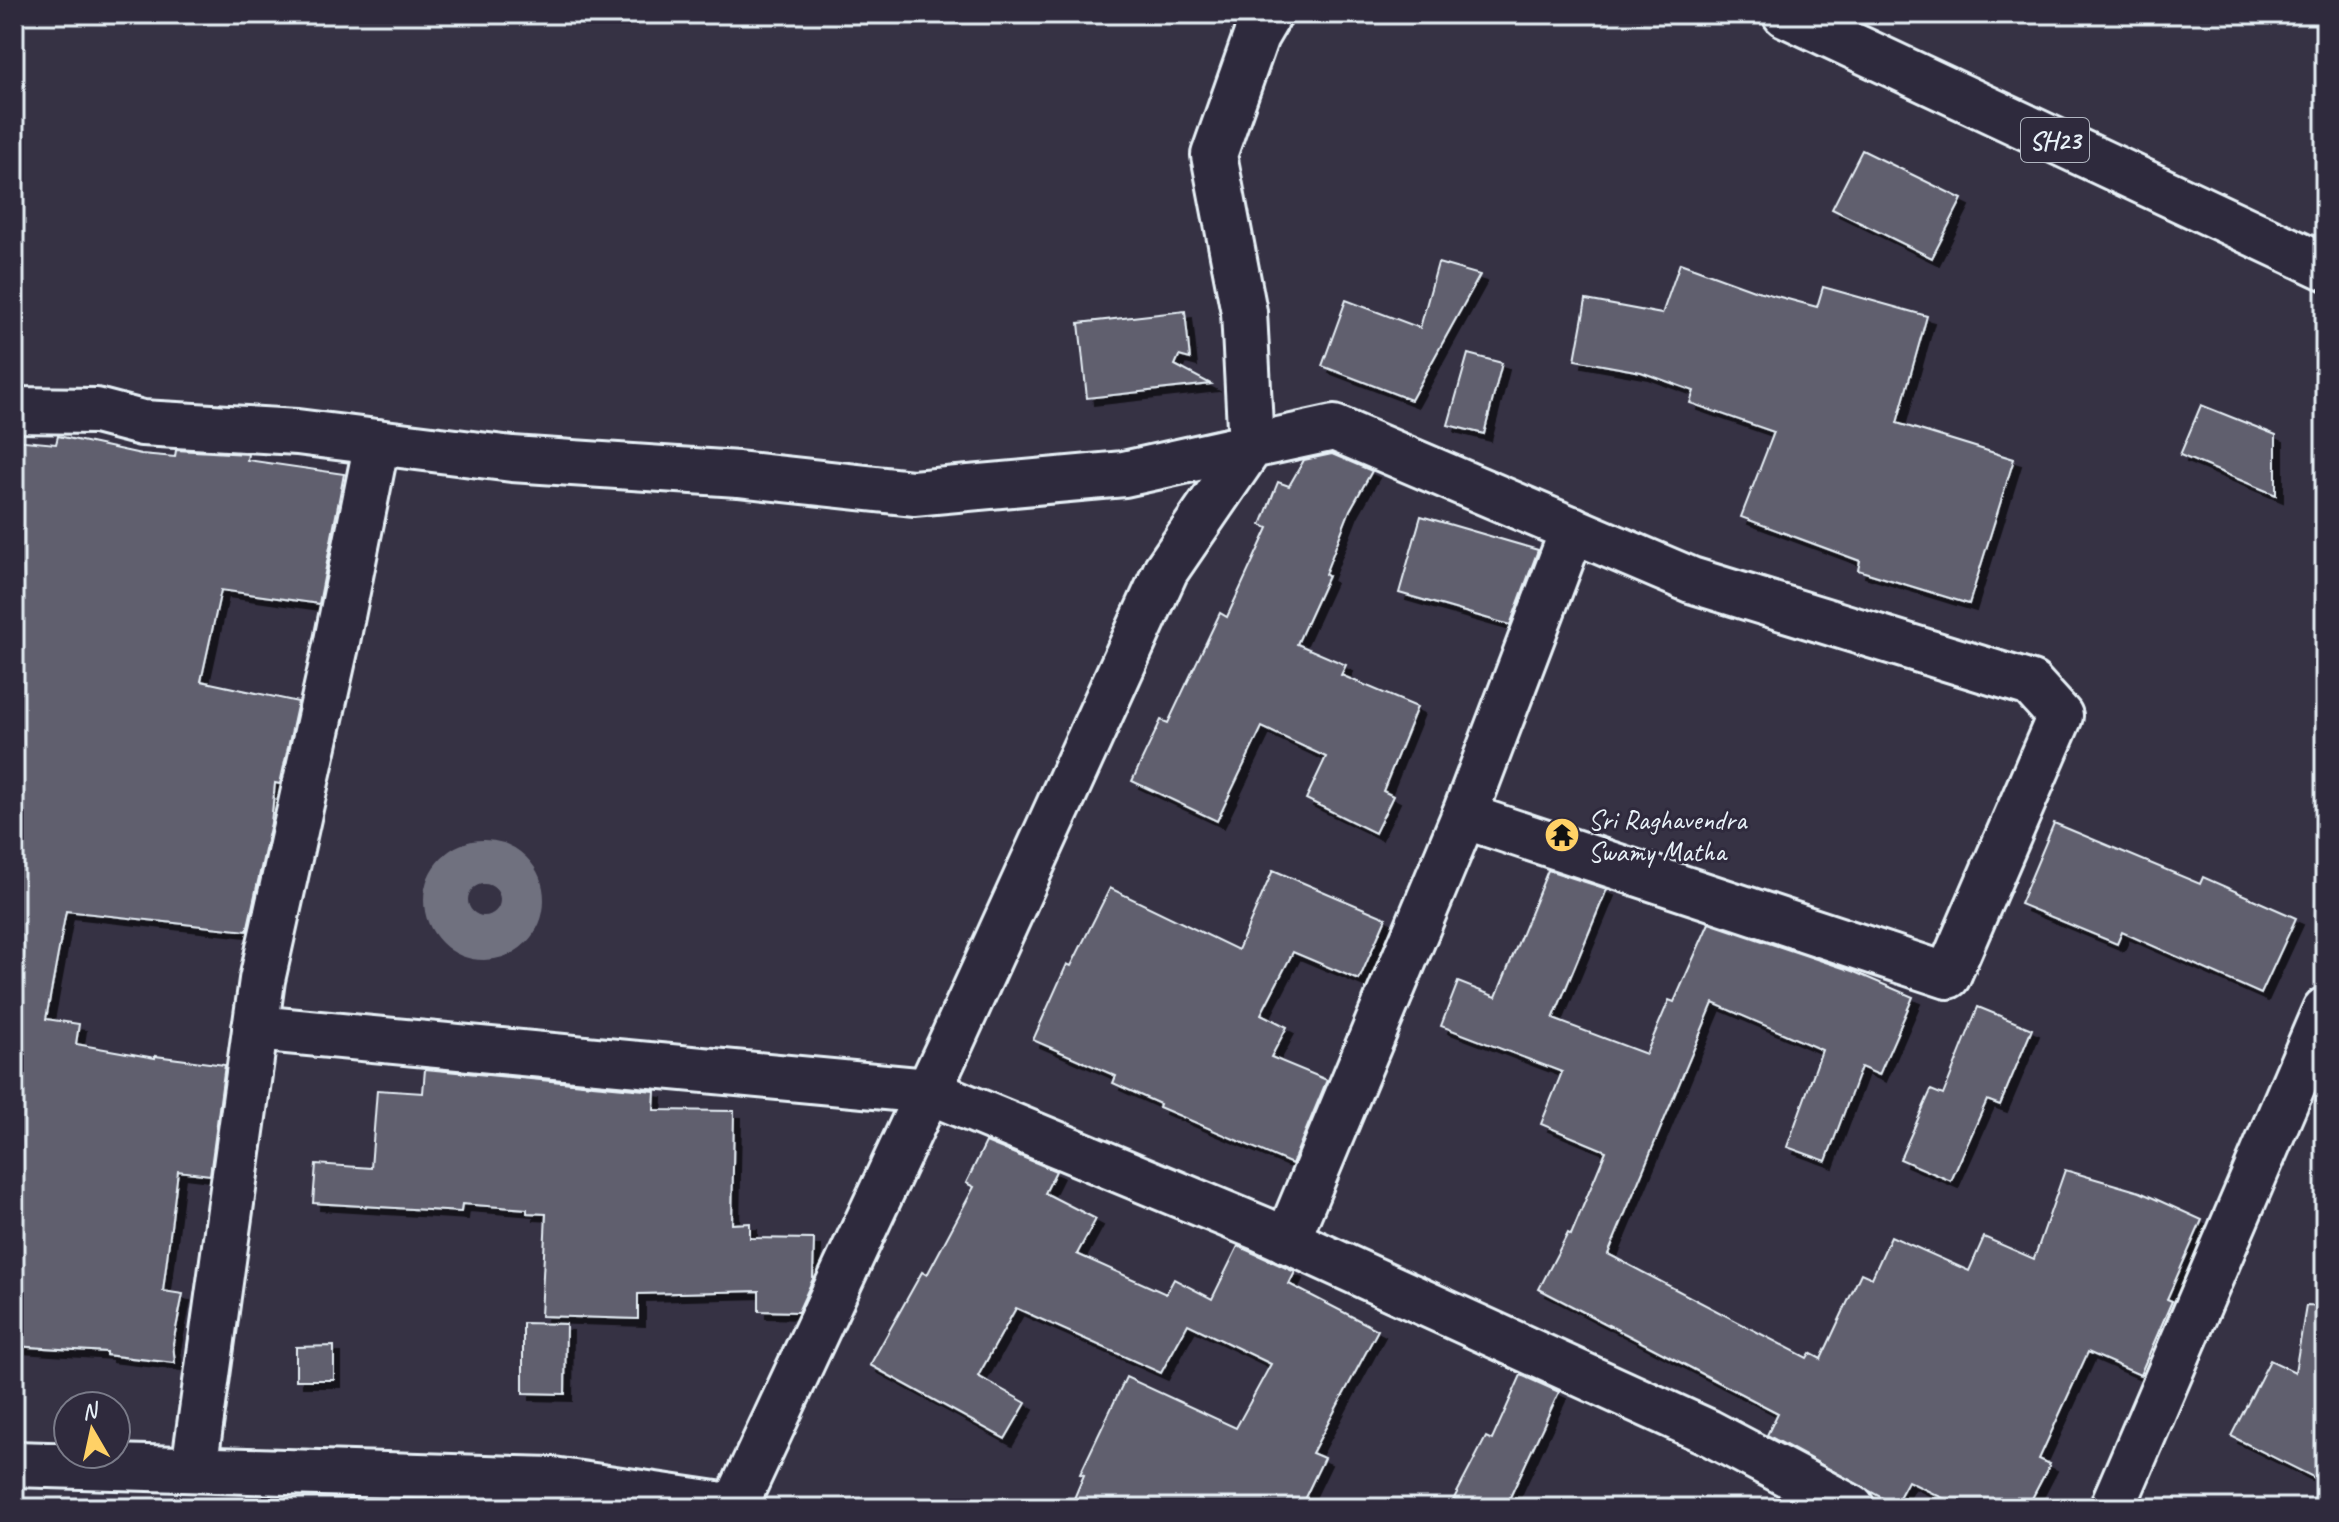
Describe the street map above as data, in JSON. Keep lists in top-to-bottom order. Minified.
{"streets":{"street":["SH23"]},"places":{"temple":["Sri Raghavendra Swamy Matha"]},"north":"top"}
